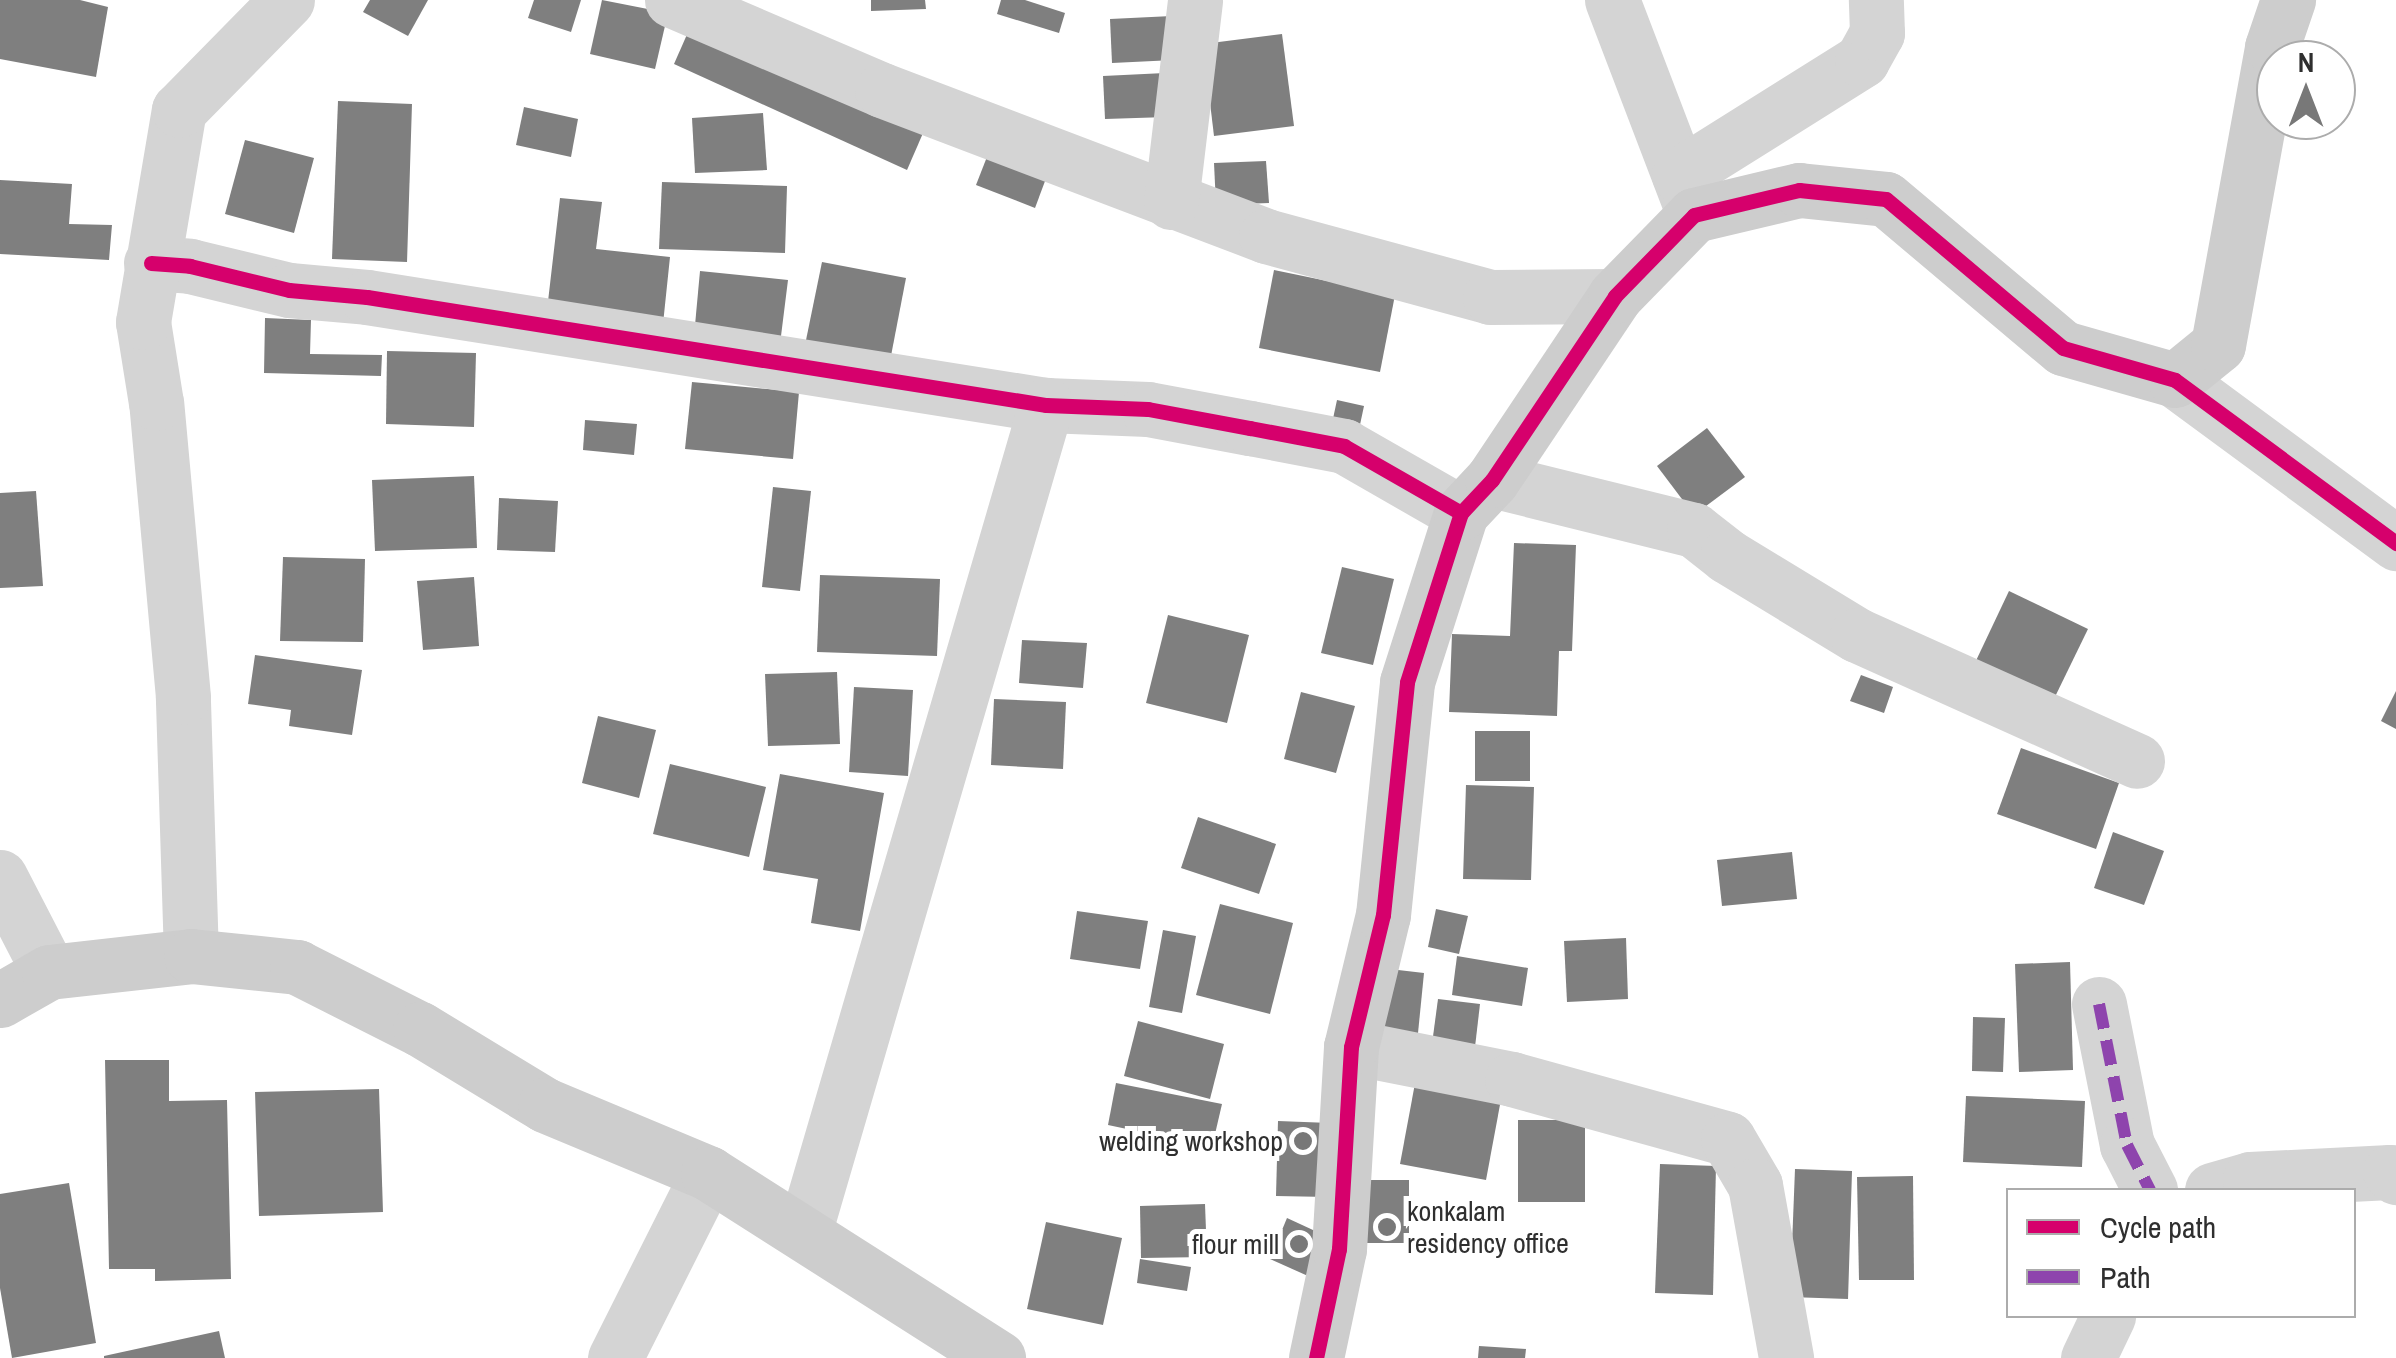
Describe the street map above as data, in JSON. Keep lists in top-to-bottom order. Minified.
{"places":["welding workshop","konkalam residency office","flour mill"],"legend":["Cycle path","Path"],"north":"top"}
